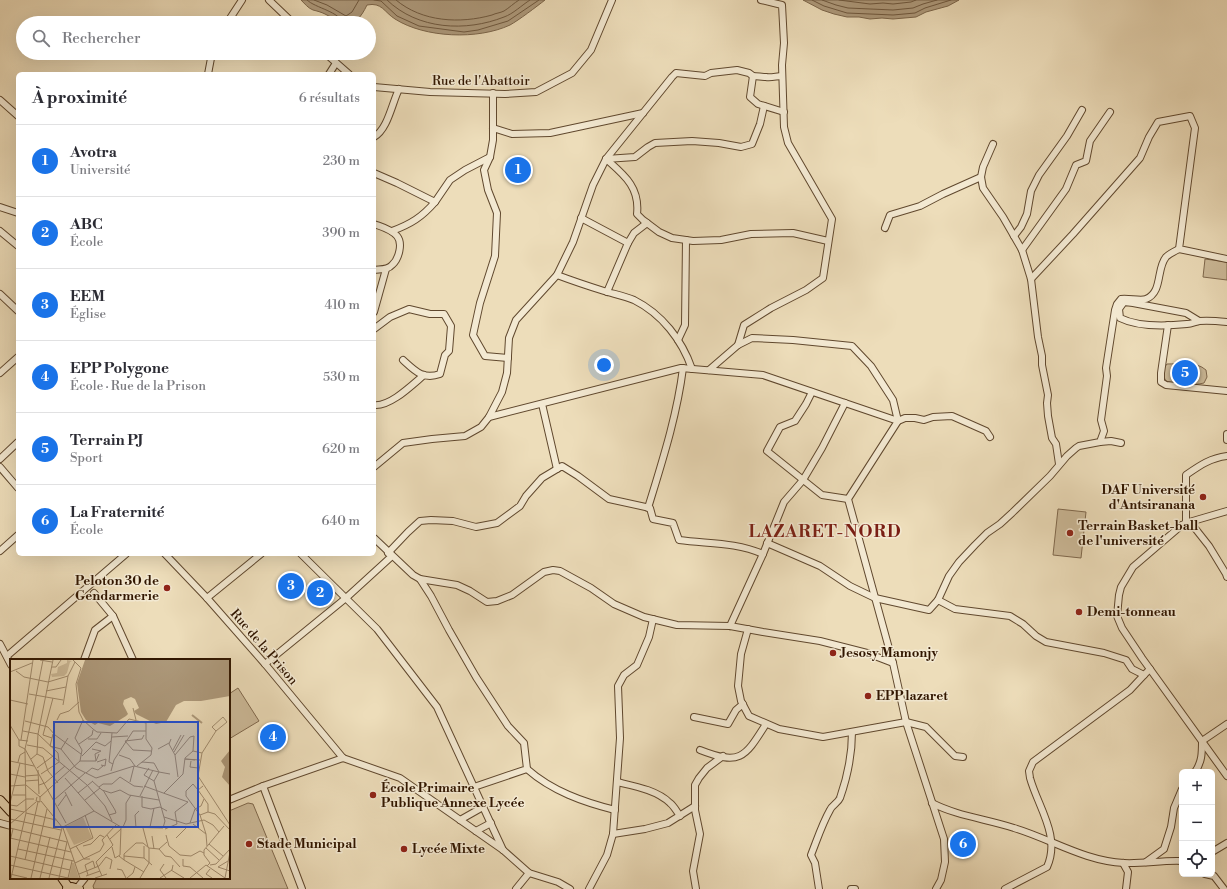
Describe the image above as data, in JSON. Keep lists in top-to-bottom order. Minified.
{"streets":{"street":["Rue de l'Abattoir","Rue de la Prison"]},"districts":["LAZARET-NORD"],"places":["DAF Université d'Antsiranana","Terrain Basket-ball de l'université","Peloton 30 de Gendarmerie","Demi-tonneau","Jesosy Mamonjy","EPP lazaret","École Primaire Publique Annexe Lycée","Stade Municipal","Lycée Mixte"],"page":{"search":"Rechercher","heading":["À proximité","6 résultats"],"list":[{"mark":"1","name":"Avotra","note":"Université","value":"230 m"},{"mark":"2","name":"ABC","note":"École","value":"390 m"},{"mark":"3","name":"EEM","note":"Église","value":"410 m"},{"mark":"4","name":"EPP Polygone","note":"École · Rue de la Prison","value":"530 m"},{"mark":"5","name":"Terrain PJ","note":"Sport","value":"620 m"},{"mark":"6","name":"La Fraternité","note":"École","value":"640 m"}],"pins":["1","5","3","2","4","6"],"map_buttons":["+","−"]}}
